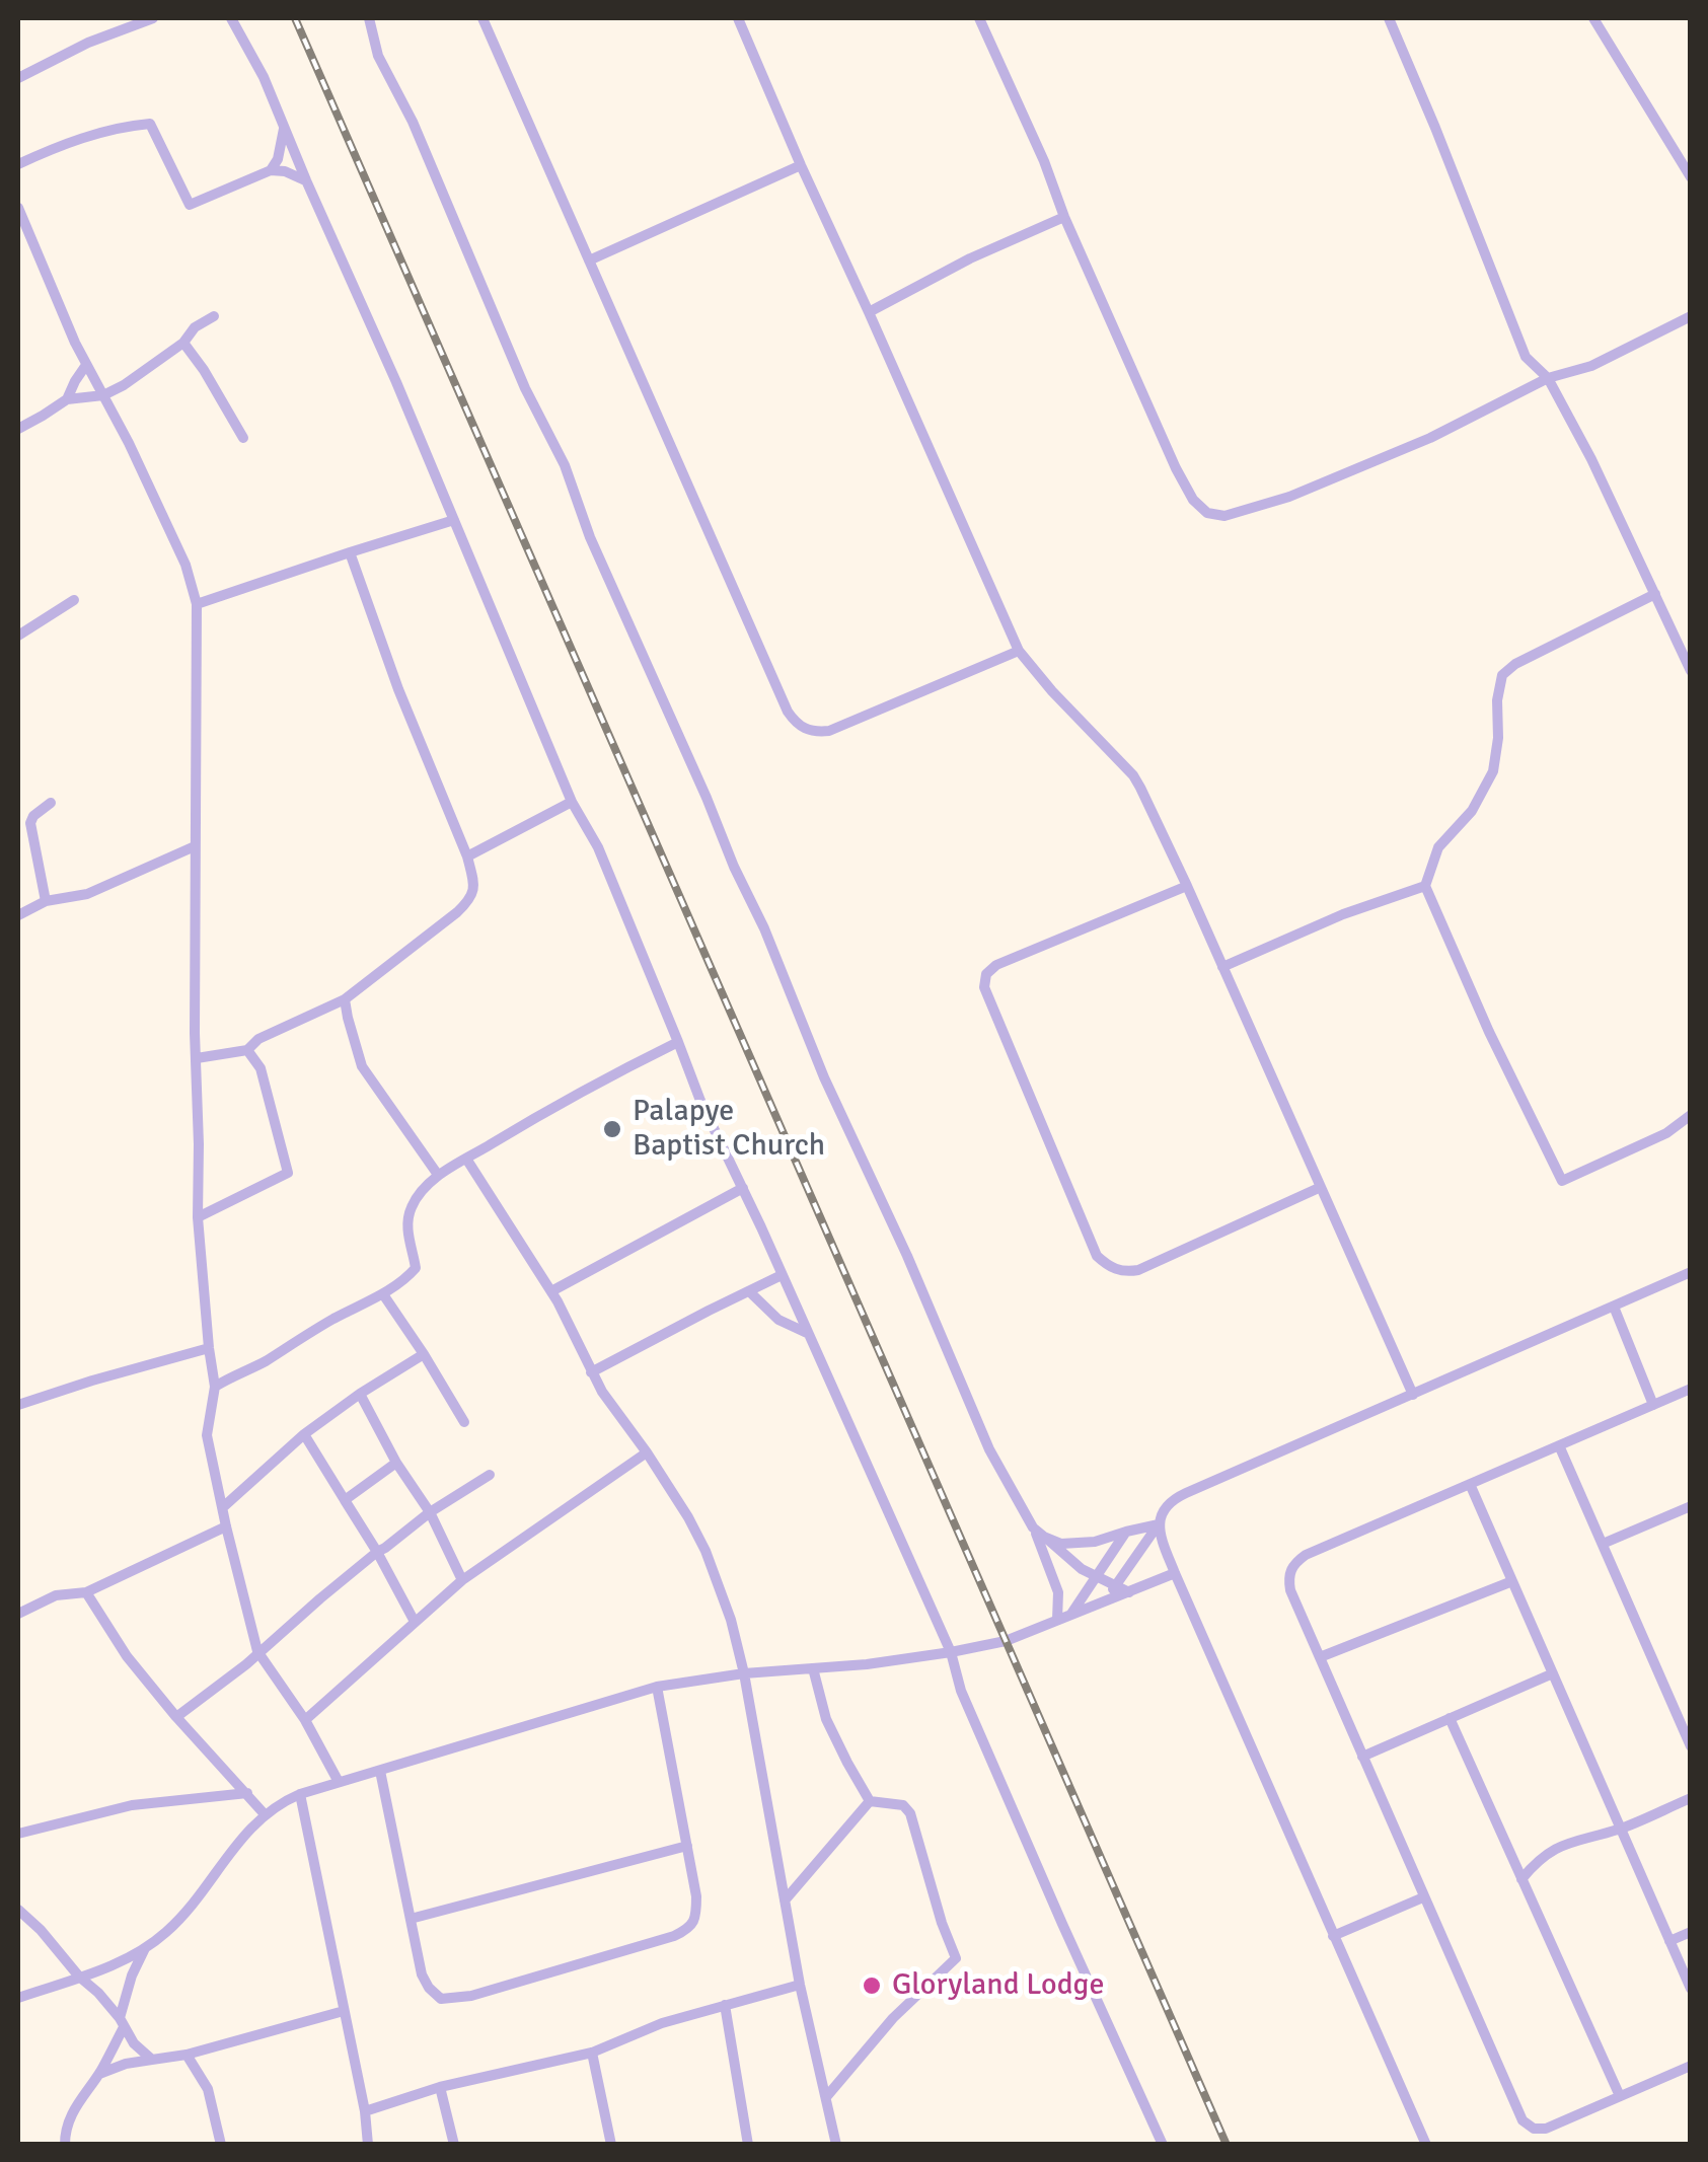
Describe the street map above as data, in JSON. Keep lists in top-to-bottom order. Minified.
{"places":["Palapye Baptist Church","Gloryland Lodge"]}
